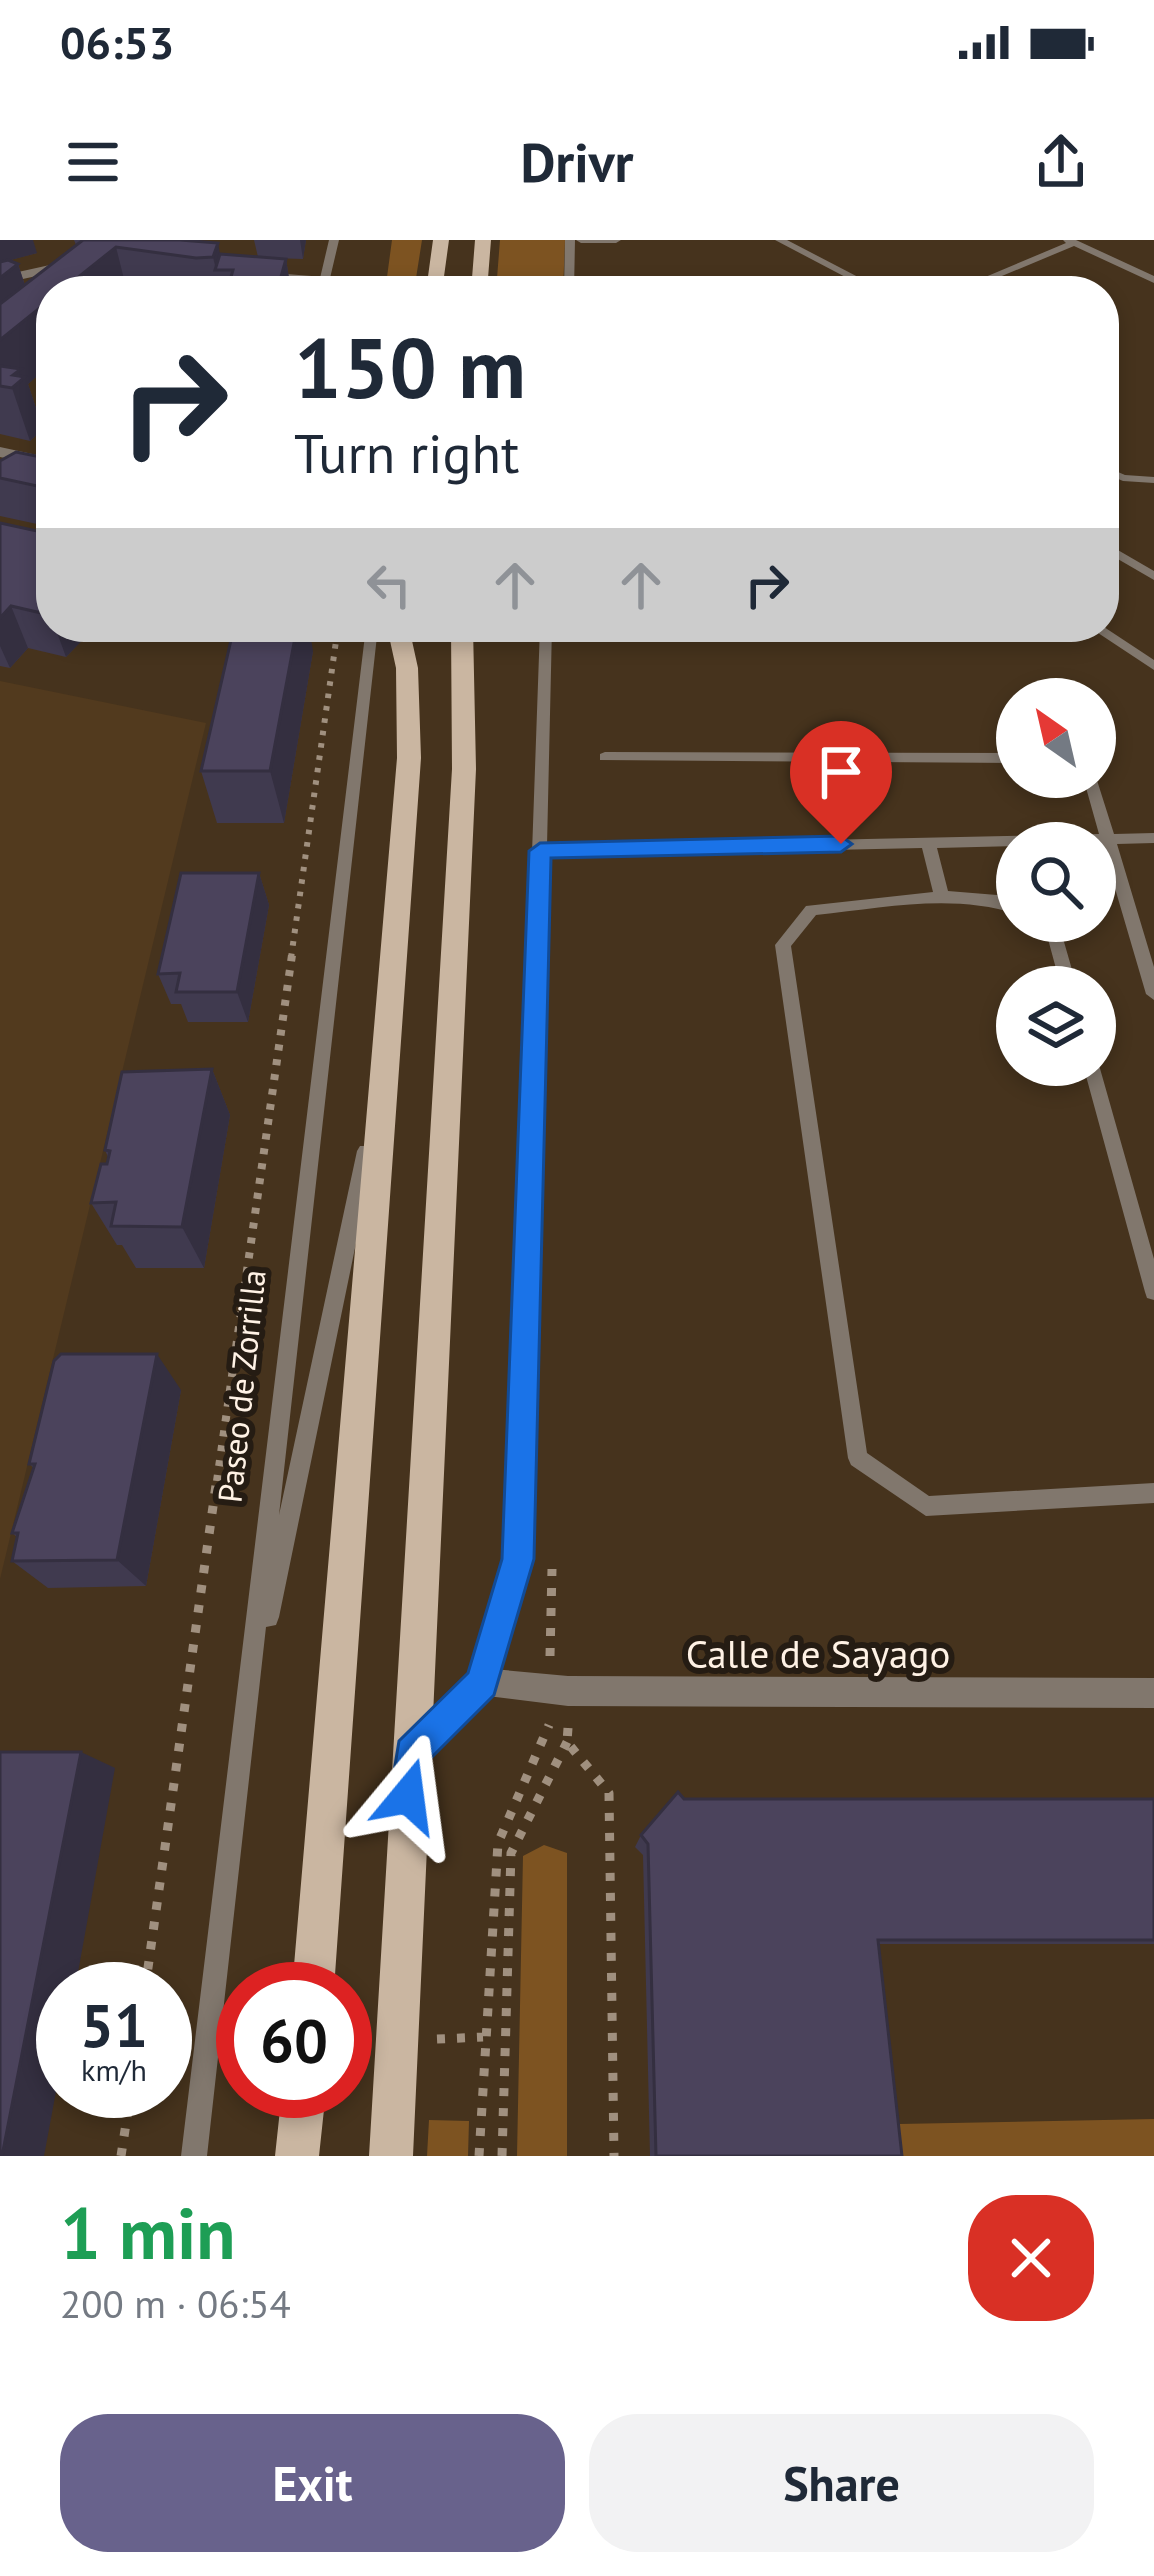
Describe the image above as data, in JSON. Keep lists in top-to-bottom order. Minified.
{"streets":{"street":["Calle de Sayago"],"lane":["Paseo de Zorrilla"]},"north":"top left","page":{"status":"06:53","header":"Drivr","turn":["150 m","Turn right"],"speed":"51 km/h","limit":"60","heading":["1 min","200 m · 06:54"],"buttons":["Exit","Share"]}}
